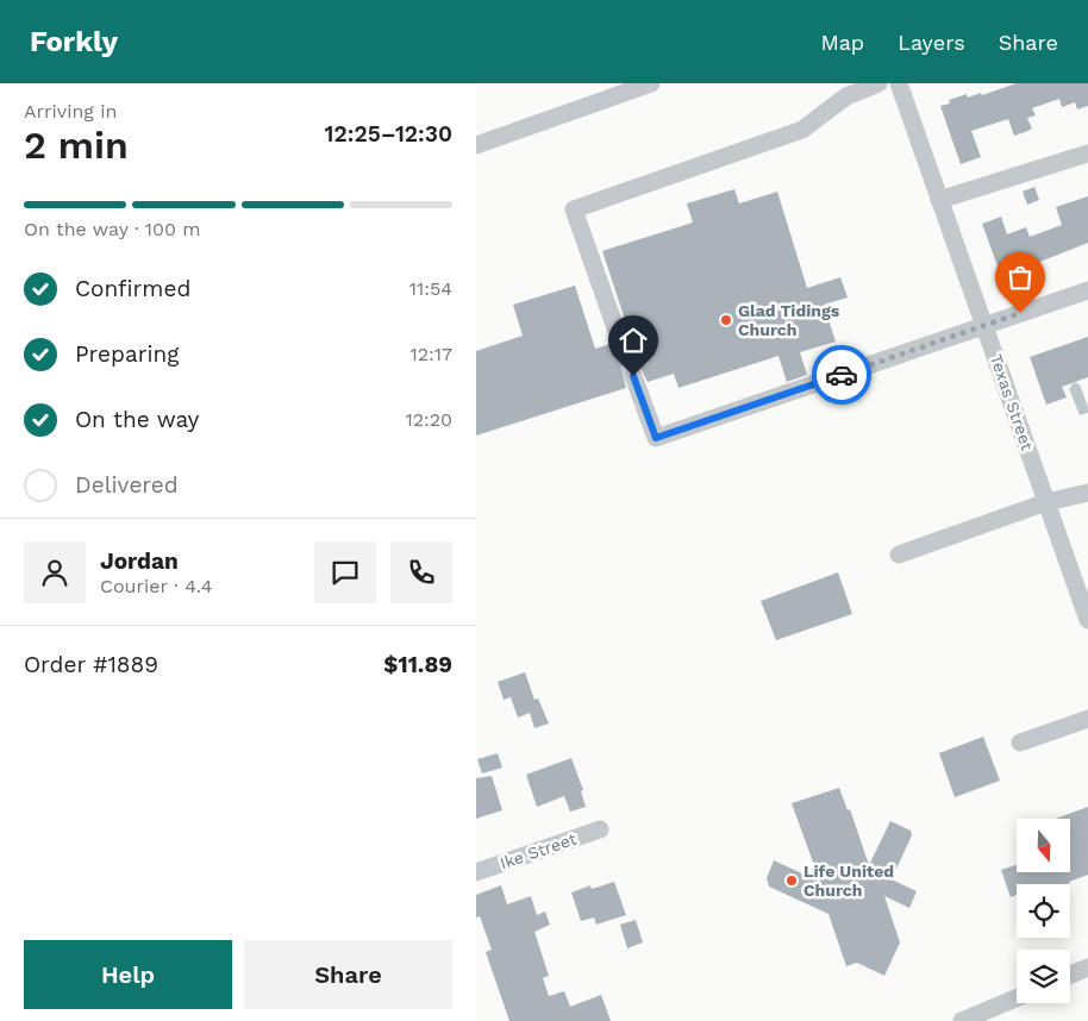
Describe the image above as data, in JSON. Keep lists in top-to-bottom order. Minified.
{"streets":{"street":["Texas Street","Ike Street"]},"places":["Glad Tidings Church","Life United Church"],"north":"bottom","page":{"header":"Forkly","nav":["Map","Layers","Share"],"heading":["2 min","Arriving in","12:25–12:30"],"panel":["Jordan","Courier · 4.4","Order #1889","$11.89"],"bar":"On the way · 100 m","list":[["Confirmed","11:54"],["Preparing","12:17"],["On the way","12:20"],"Delivered"],"buttons":["Help","Share"]}}
